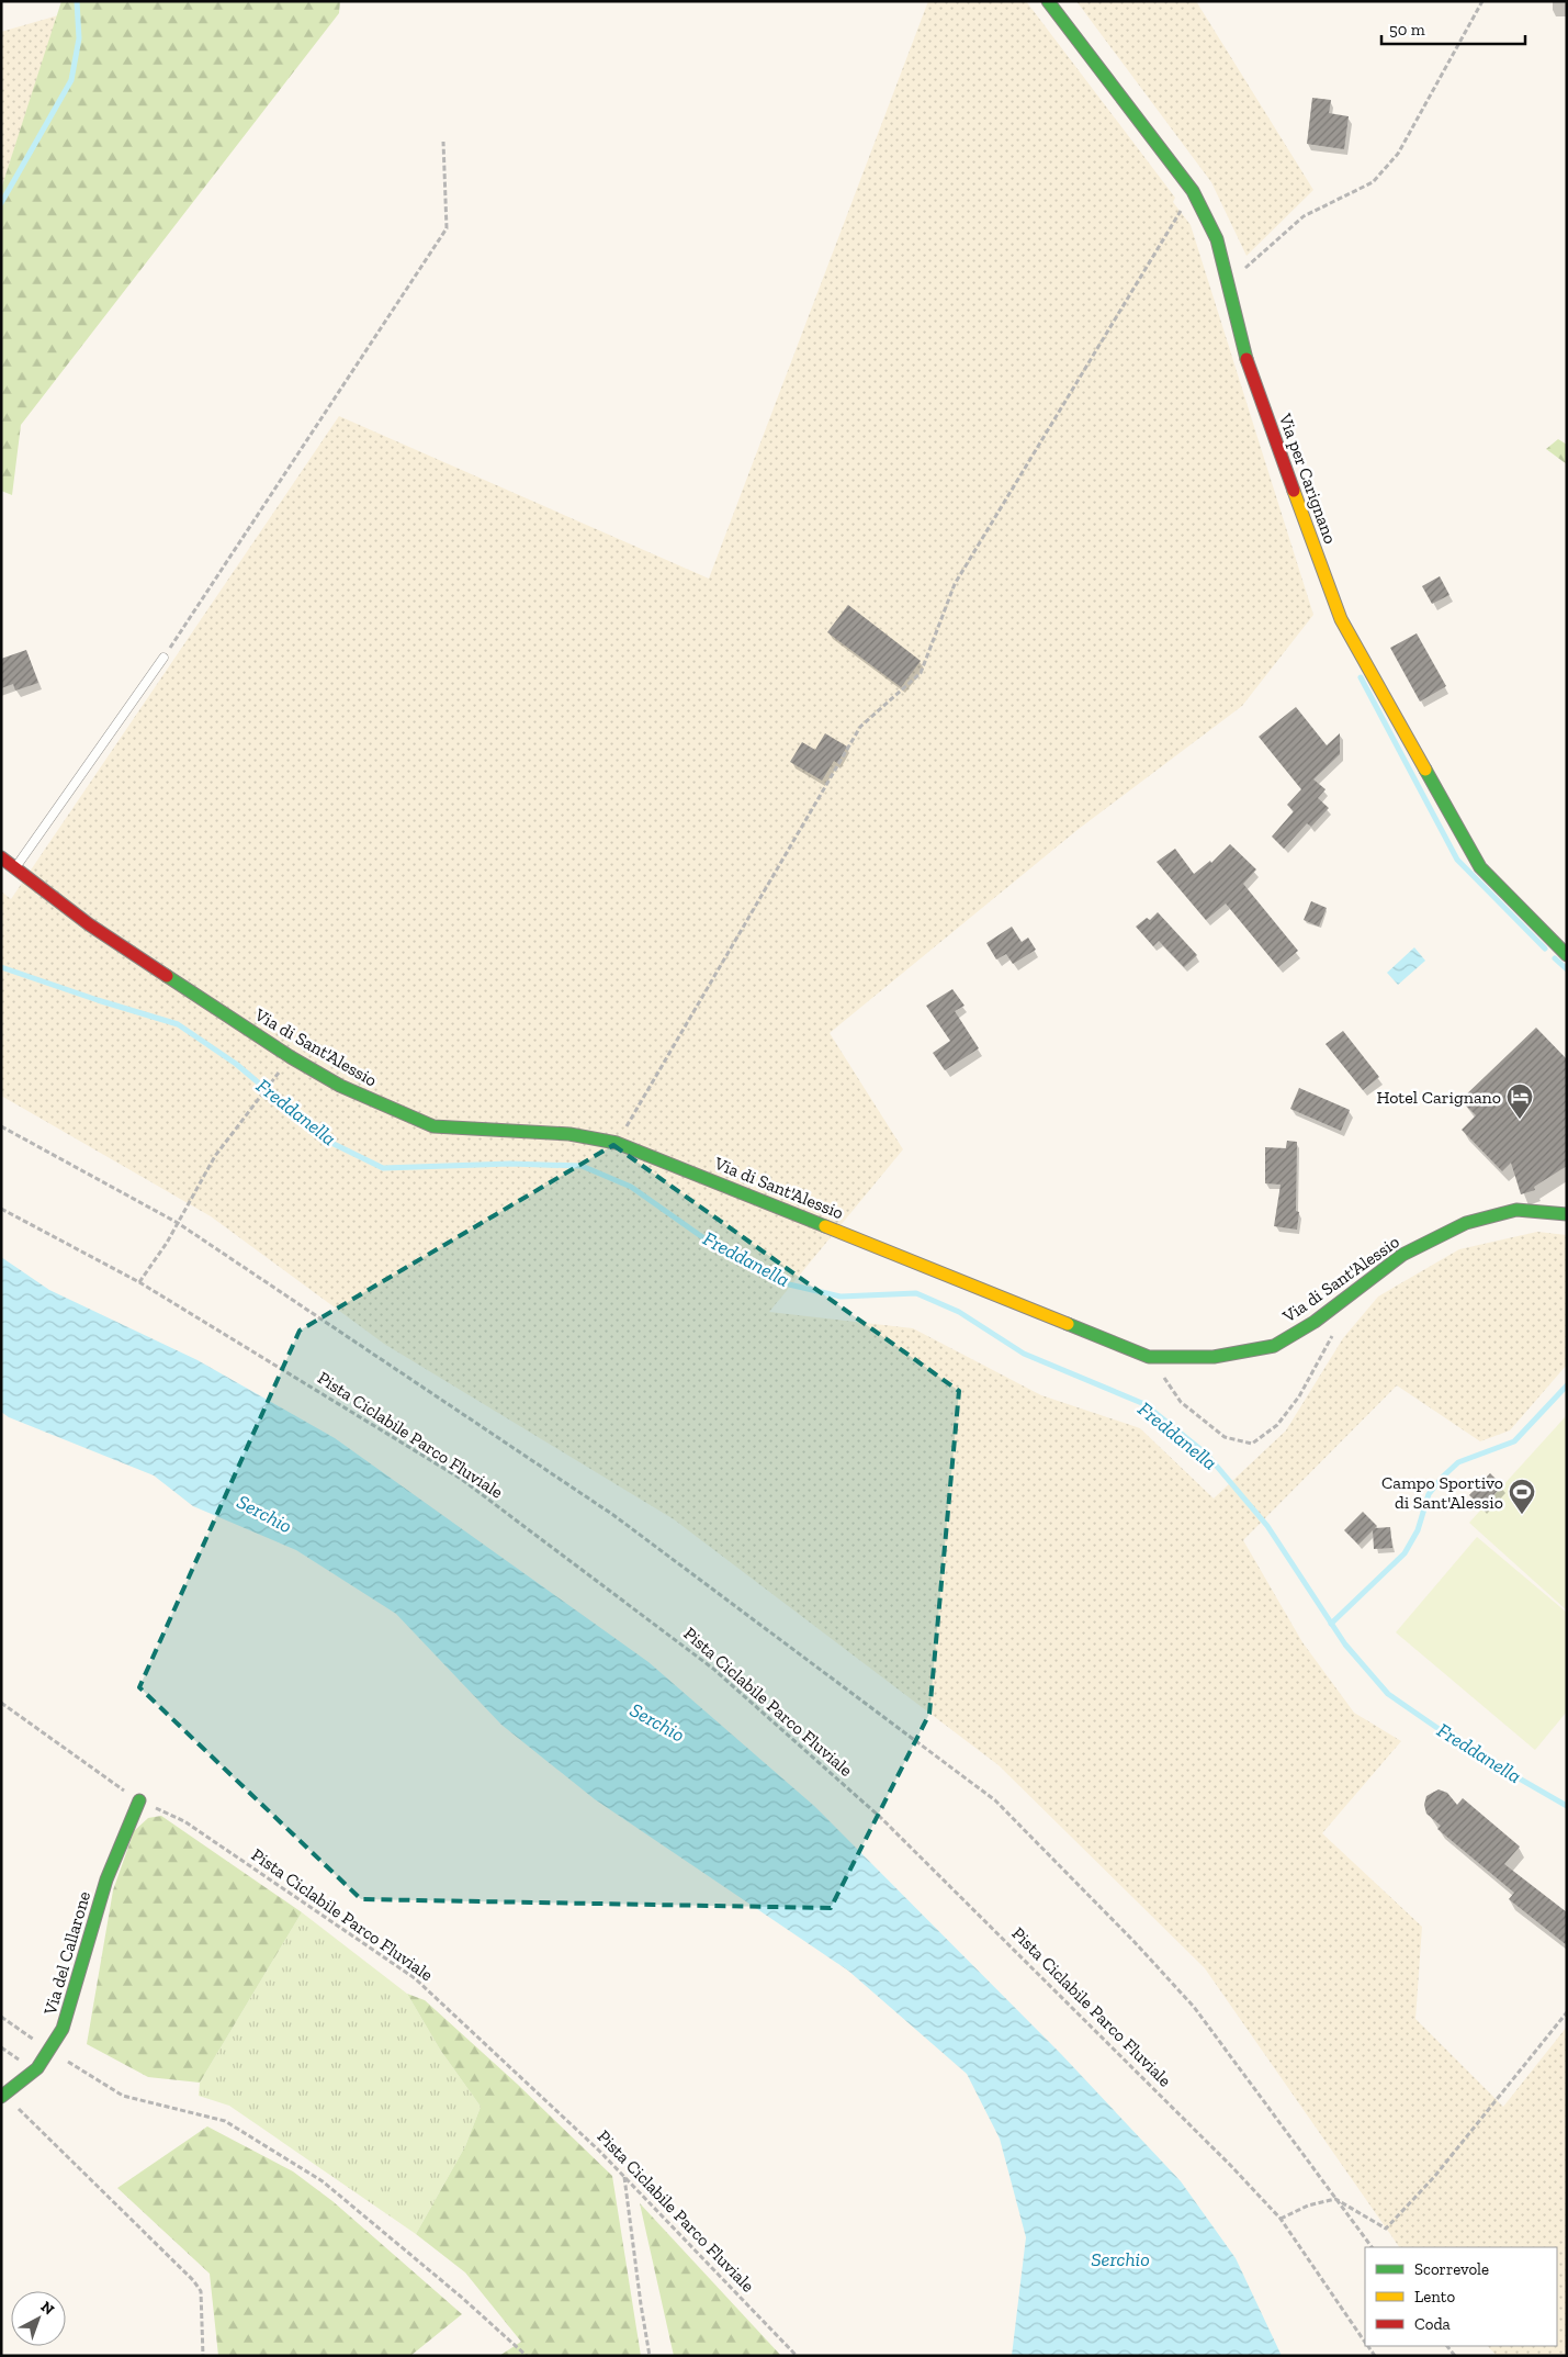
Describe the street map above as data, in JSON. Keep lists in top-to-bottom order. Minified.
{"streets":{"street":["Via per Carignano","Via di Sant'Alessio","Via del Callarone"],"path":["Pista Ciclabile Parco Fluviale"]},"crossings":[["Pista Ciclabile Parco Fluviale","Via del Callarone"]],"water":["Freddanella","Serchio"],"places":{"hotel":["Hotel Carignano"],"sports":["Campo Sportivo di Sant'Alessio"]},"legend":["Scorrevole","Lento","Coda"],"scale_bar":"50 m","north":"top right"}
